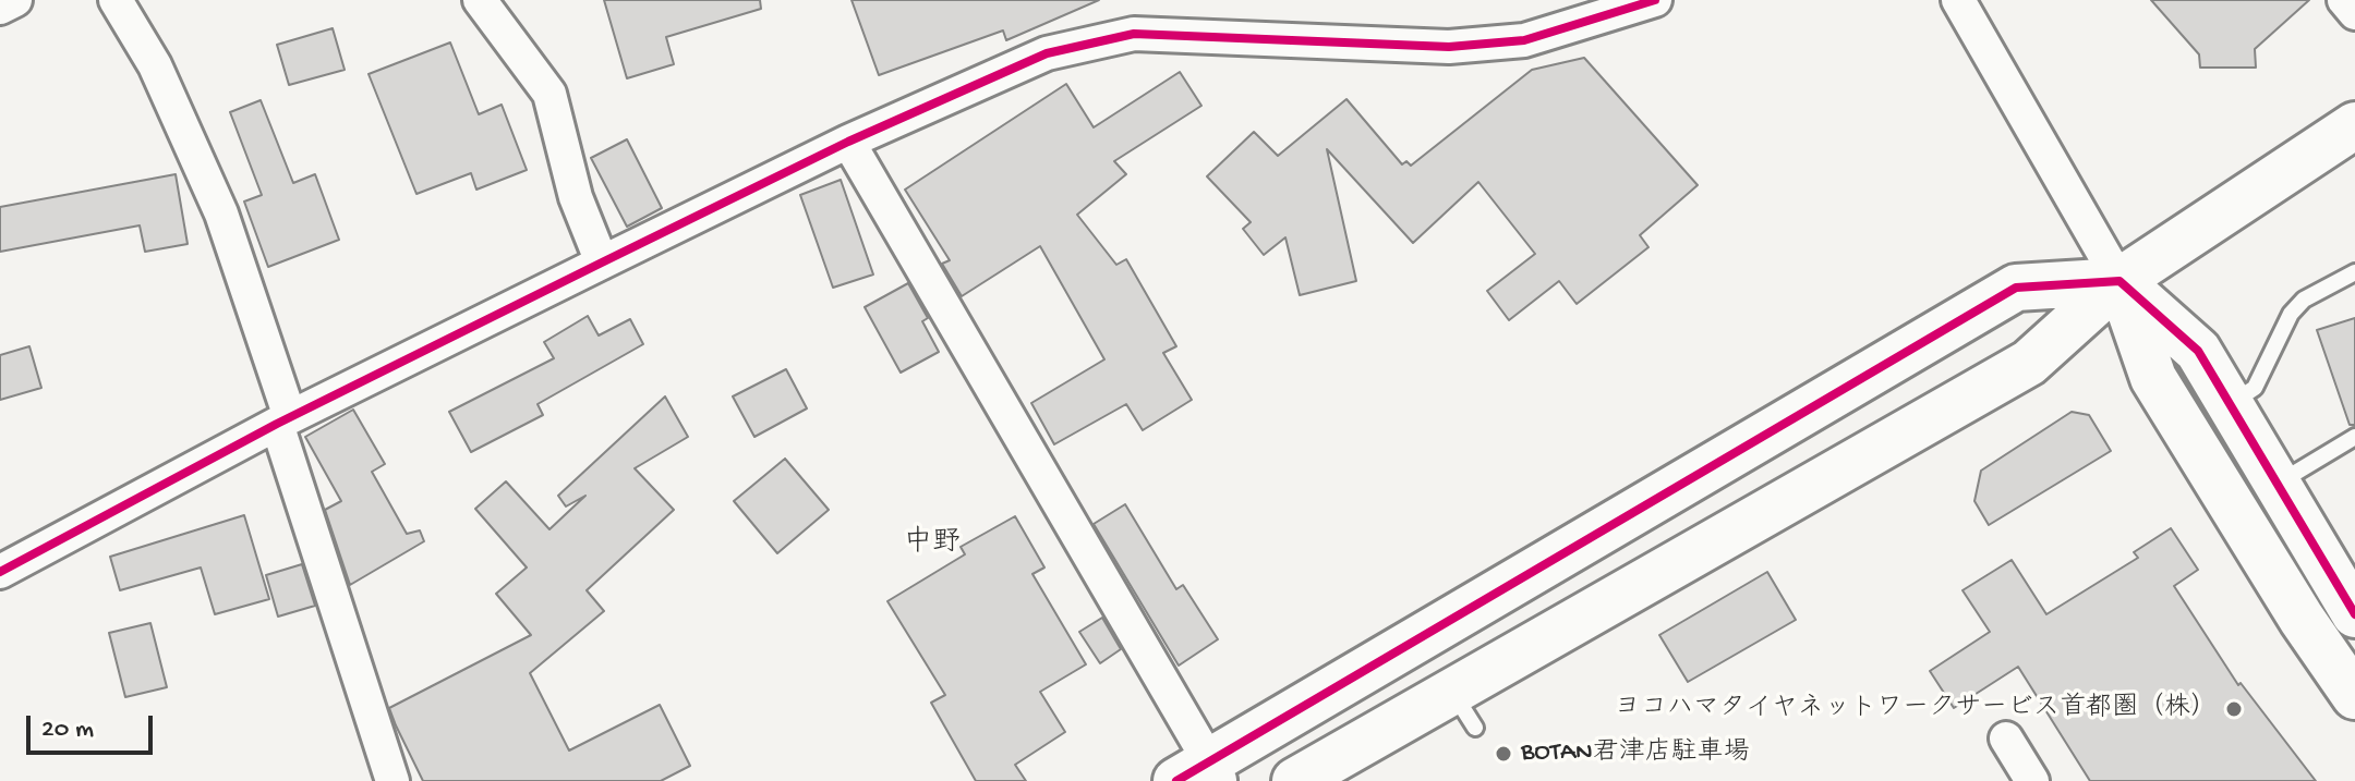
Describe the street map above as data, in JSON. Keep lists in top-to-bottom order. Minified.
{"districts":["中野"],"places":["ヨコハマタイヤネットワークサービス首都圏（株）","BOTAN君津店駐車場"],"scale_bar":"20 m"}
